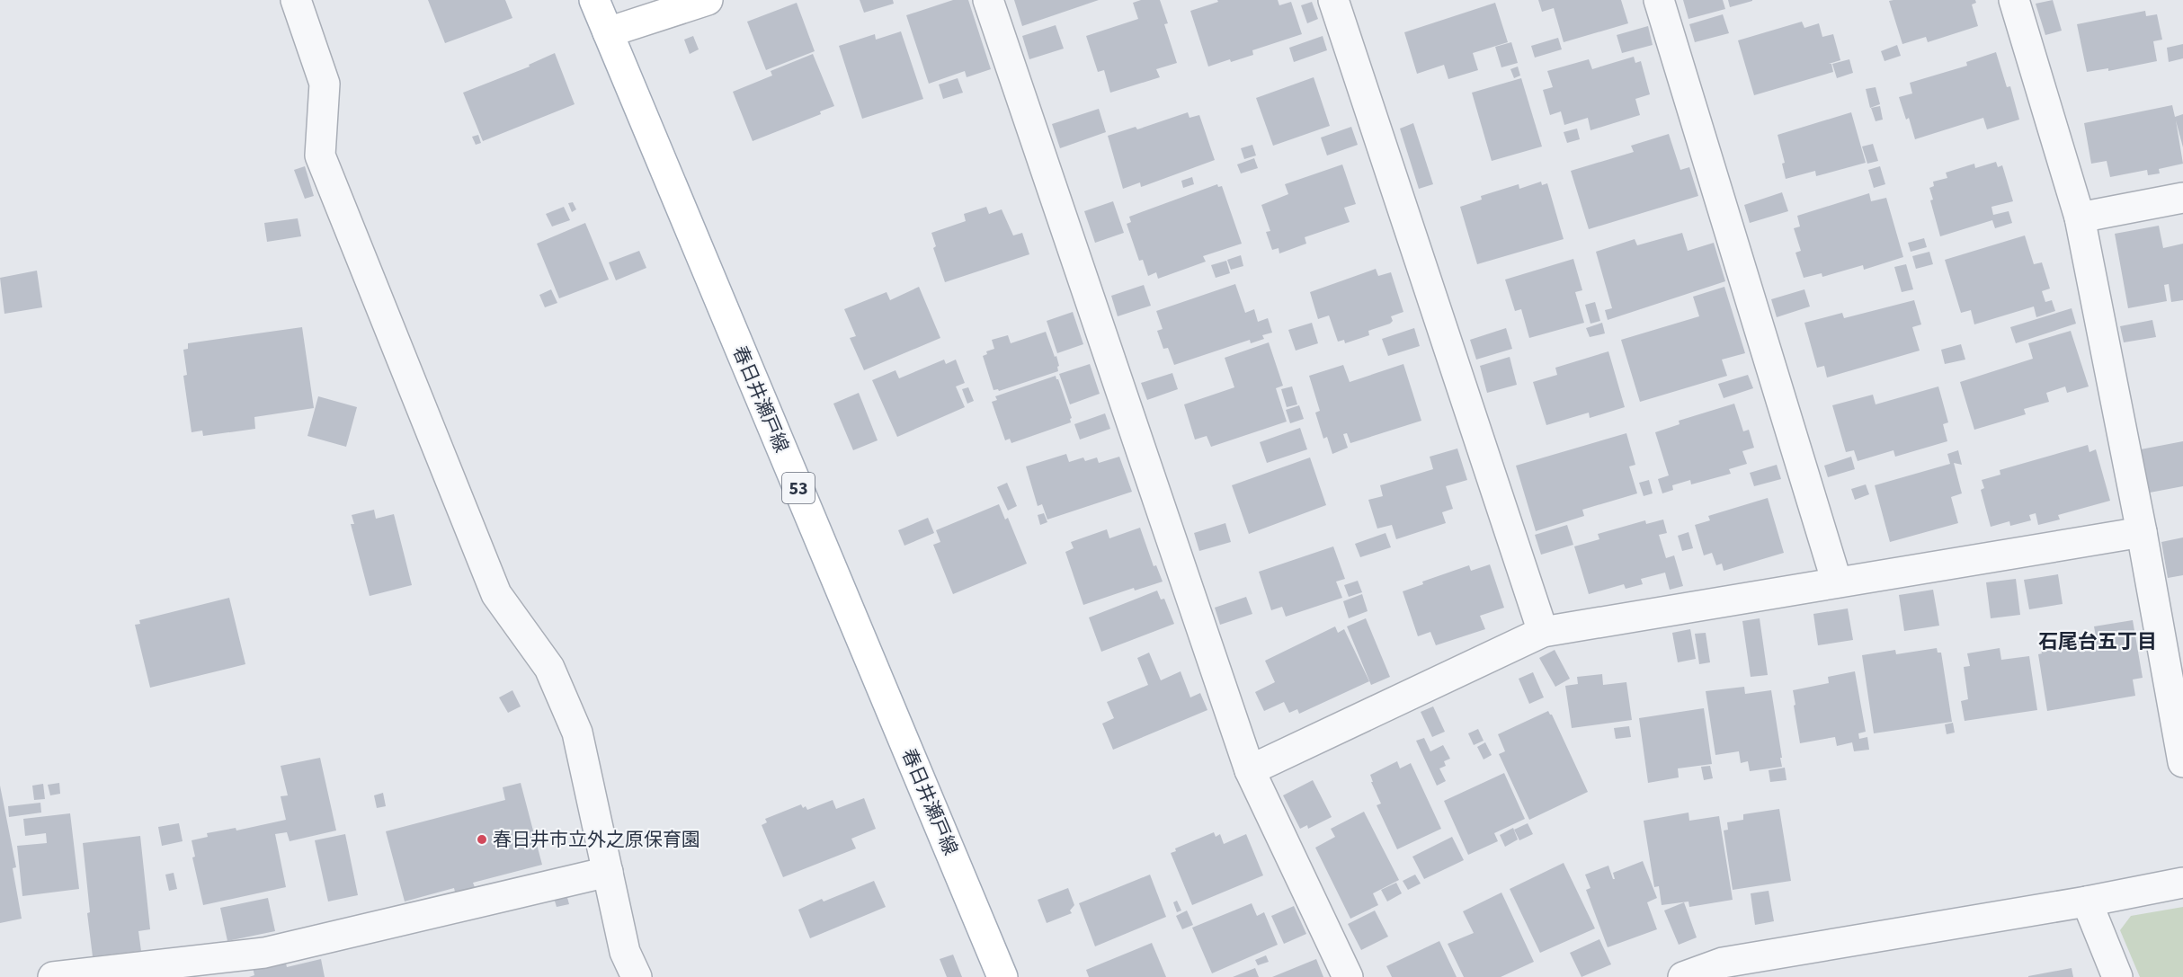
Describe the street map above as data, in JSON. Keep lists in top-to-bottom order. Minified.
{"streets":{"main road":["春日井瀬戸線","53"]},"districts":["石尾台五丁目"],"places":["春日井市立外之原保育園"]}
